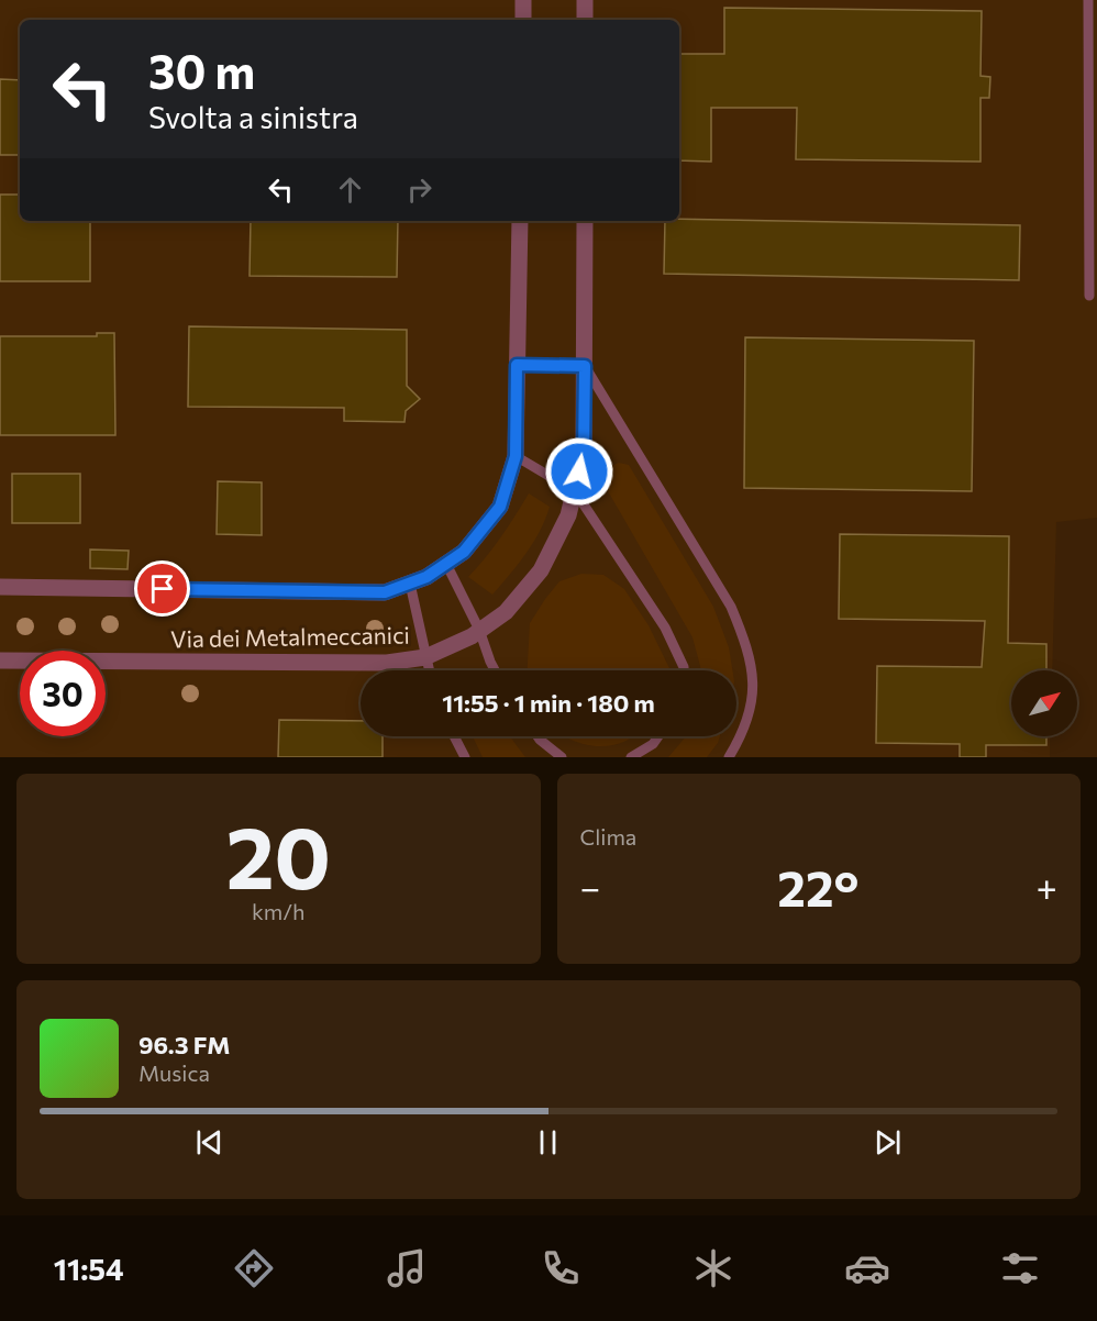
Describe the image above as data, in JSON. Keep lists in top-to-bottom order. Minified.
{"streets":{"street":["Via dei Metalmeccanici"]},"north":"top right","page":{"turn":["30 m","Svolta a sinistra"],"limit":"30","trip":"11:55 · 1 min · 180 m","tile":[["20","km/h"],"Clima"],"heat":["−","22°","+"],"song":["96.3 FM","Musica"],"tabs":"11:54"}}
